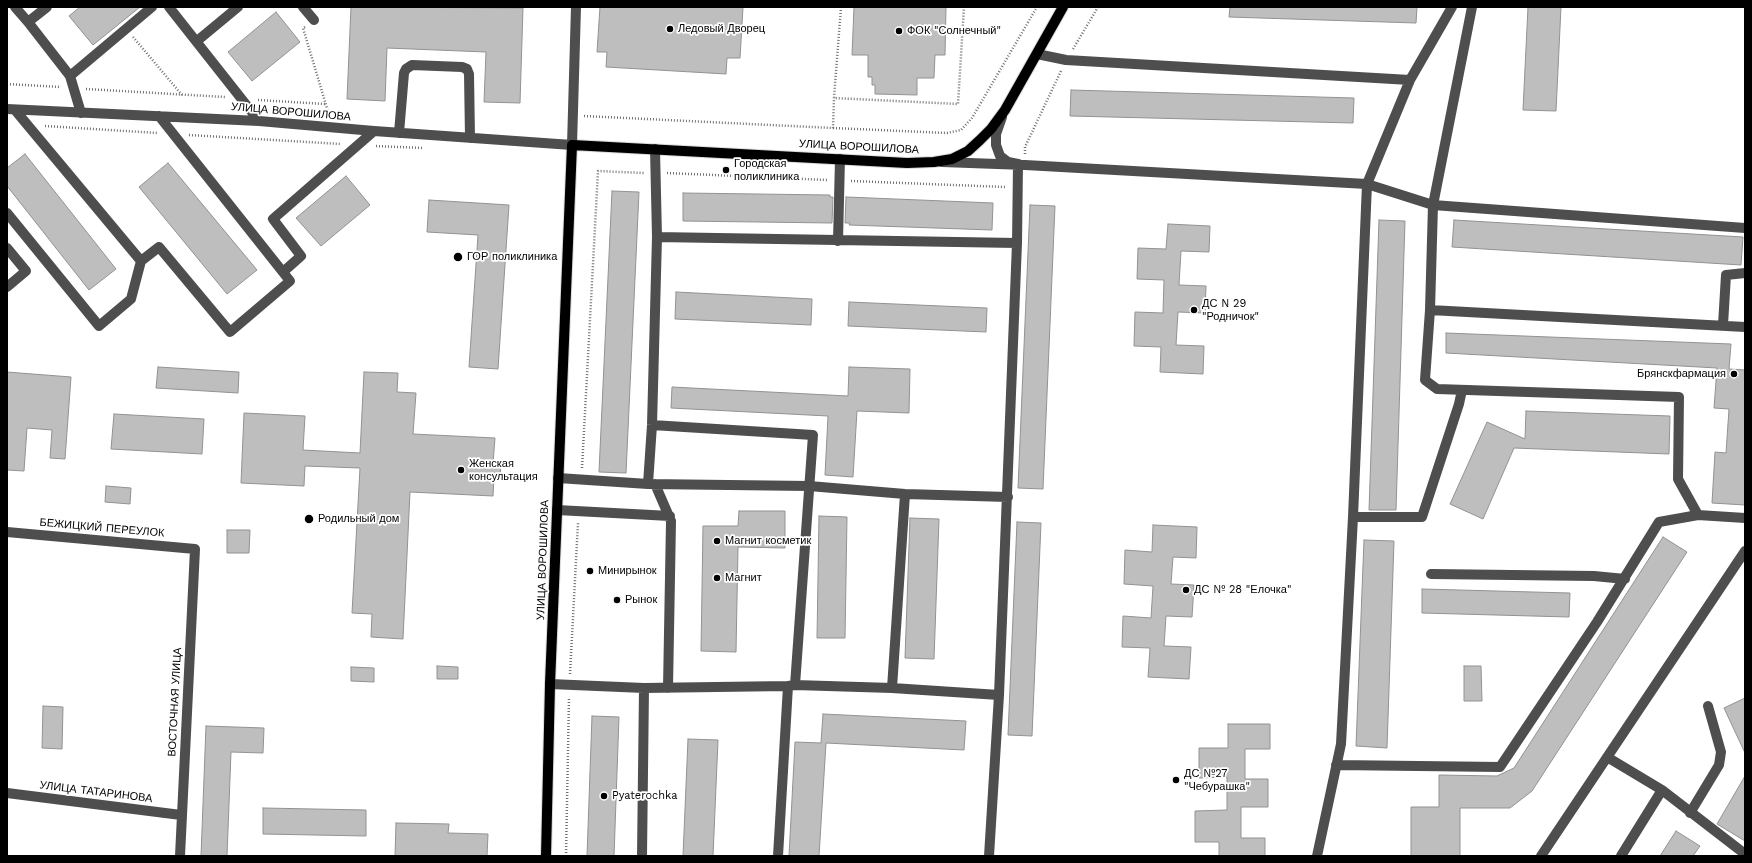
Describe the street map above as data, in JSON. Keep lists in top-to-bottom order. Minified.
{"streets":{"main road":["УЛИЦА ВОРОШИЛОВА"],"street":["БЕЖИЦКИЙ ПЕРЕУЛОК","ВОСТОЧНАЯ УЛИЦА","УЛИЦА ТАТАРИНОВА"]},"crossings":[["БЕЖИЦКИЙ ПЕРЕУЛОК","ВОСТОЧНАЯ УЛИЦА"],["ВОСТОЧНАЯ УЛИЦА","УЛИЦА ТАТАРИНОВА"]],"places":["Ледовый Дворец","ФОК \"Солнечный\"","Городская поликлиника","ГОР поликлиника","ДС N 29 \"Родничок\"","Брянскфармация","Женская консультация","Родильный дом","Магнит косметик","Минирынок","Магнит","ДС № 28 \"Елочка\"","Рынок","ДС №27 \"Чебурашка\"","Pyaterochka"]}
